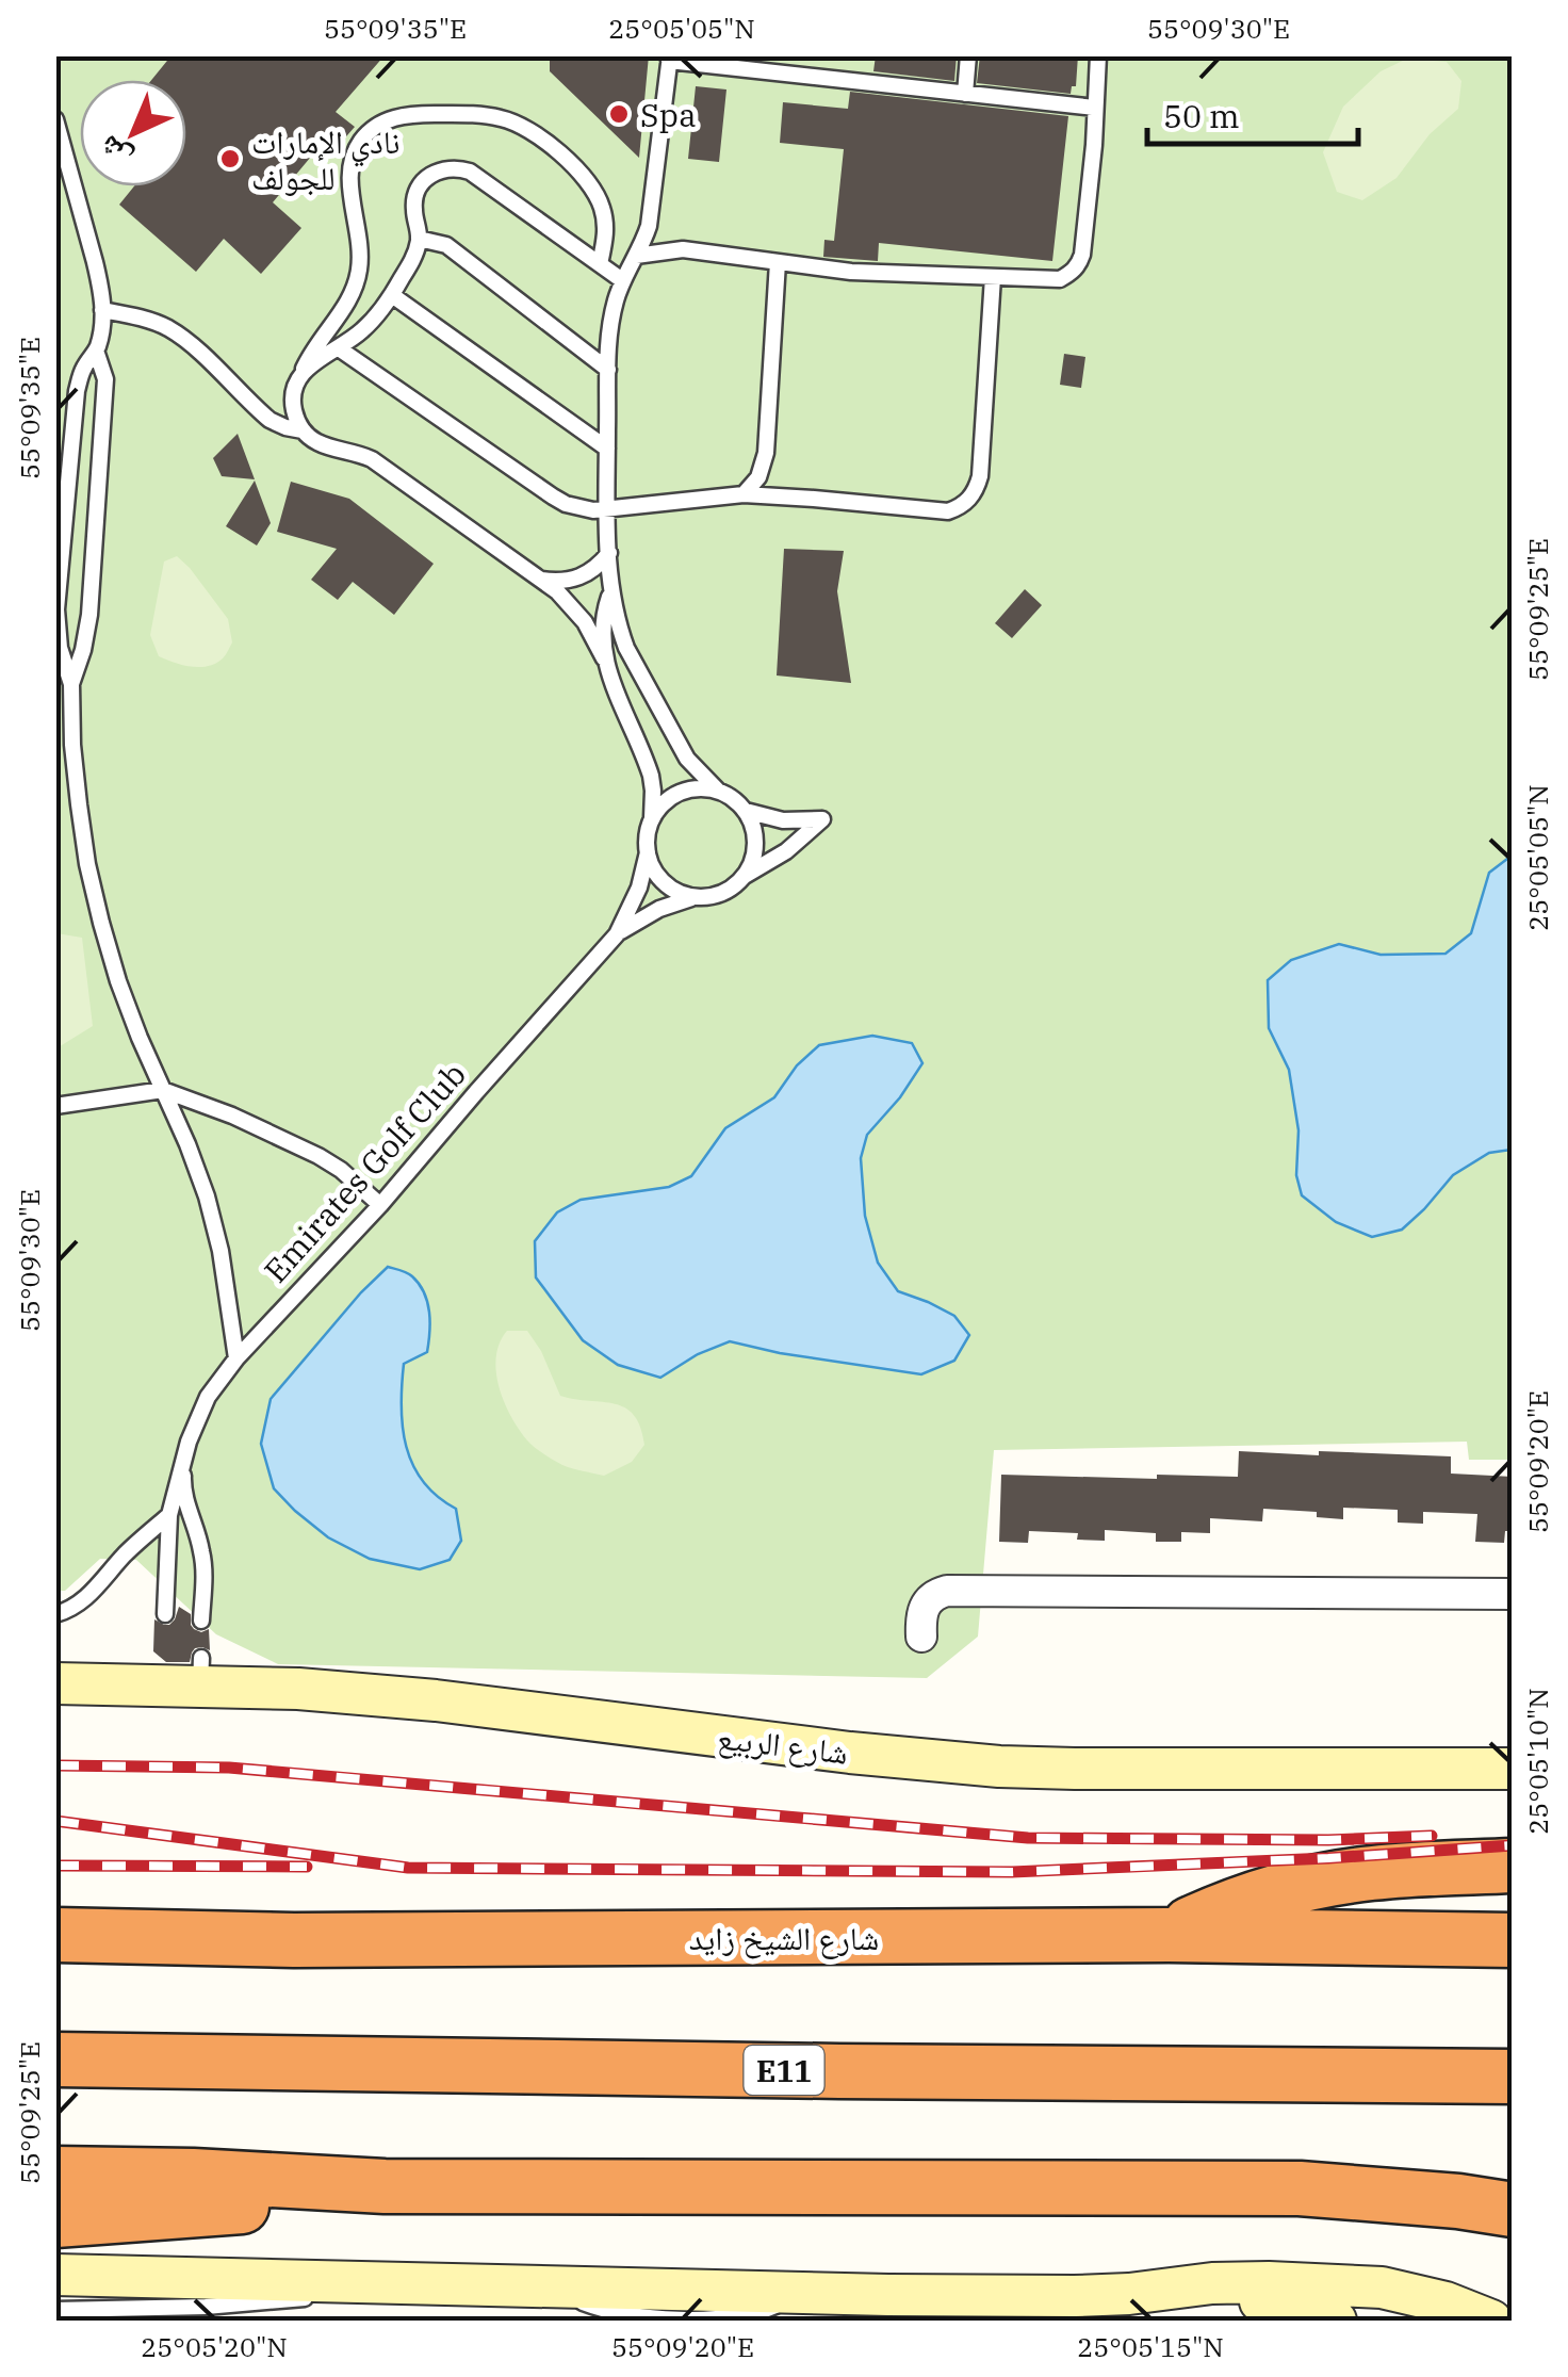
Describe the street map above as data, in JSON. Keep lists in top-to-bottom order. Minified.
{"streets":{"highway":["شارع الشيخ زايد","E11"],"main road":["شارع الربيع"],"lane":["Emirates Golf Club"]},"places":["Spa","نادي الإمارات للجولف"],"scale_bar":"50 m","north":"bottom left","coordinates":["55°09'35\"E","25°05'05\"N","55°09'30\"E","55°09'25\"E","55°09'20\"E","25°05'10\"N","25°05'20\"N","25°05'15\"N"]}
